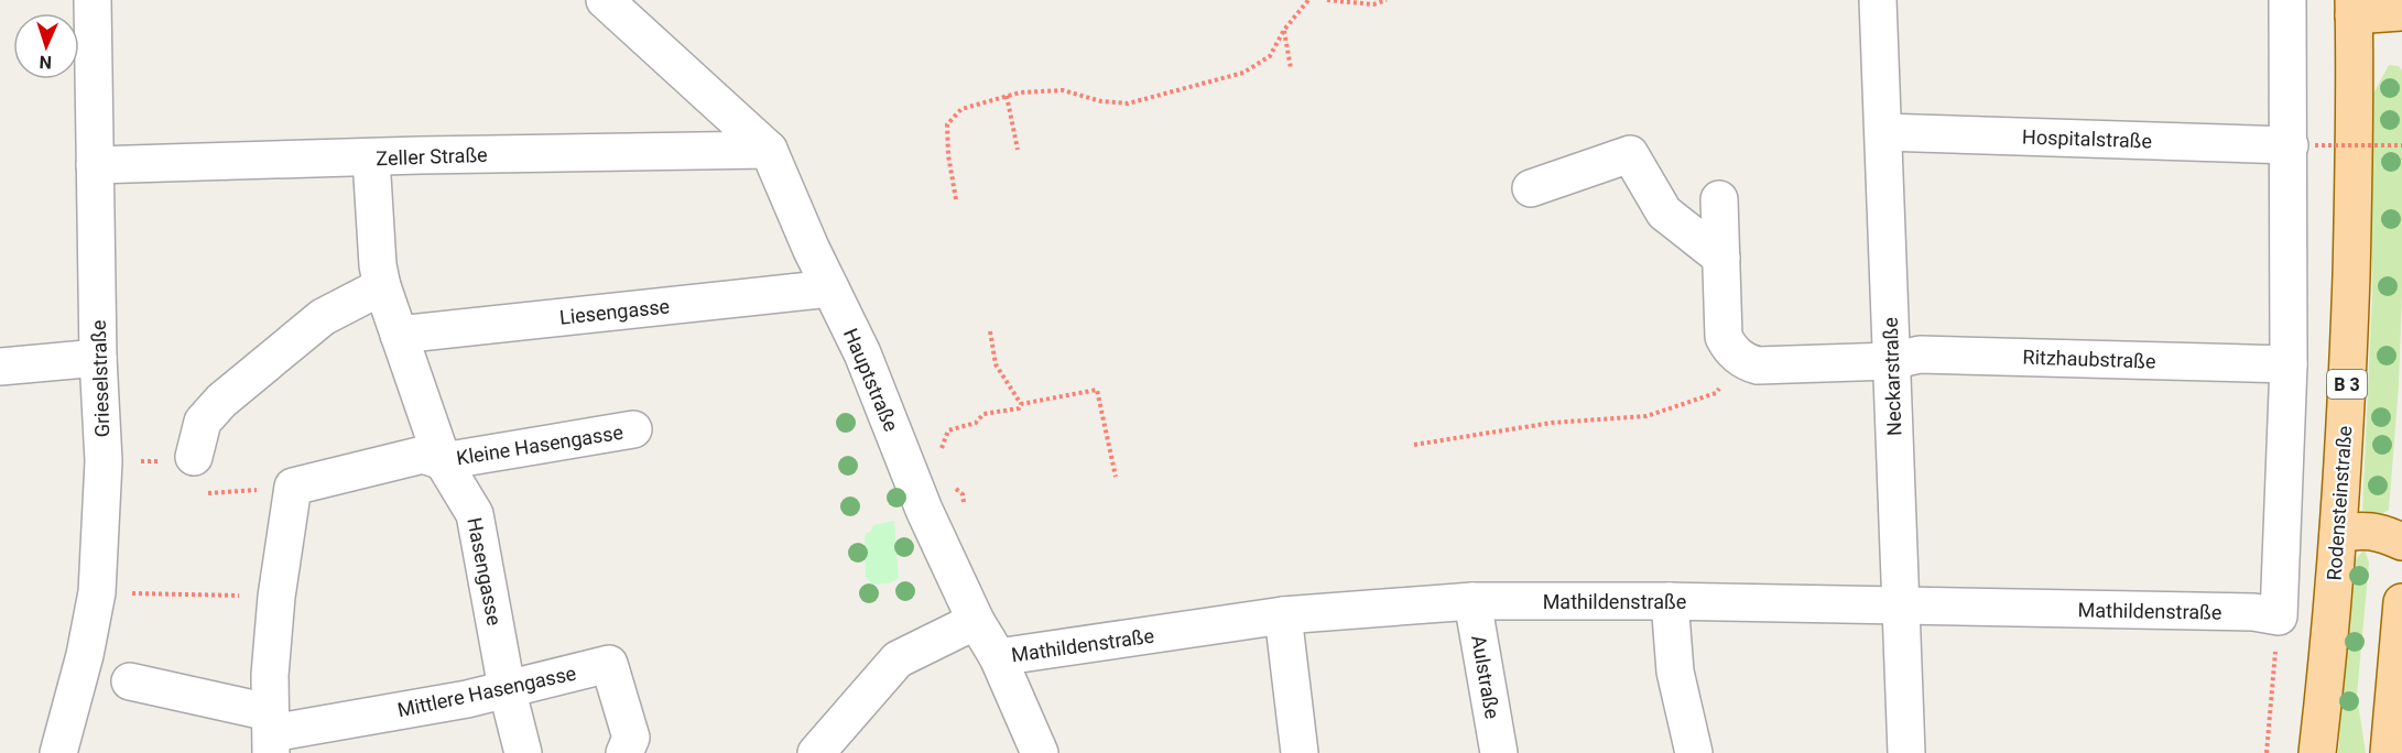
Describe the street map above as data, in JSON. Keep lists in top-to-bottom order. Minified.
{"streets":{"main road":["B 3","Rodensteinstraße"],"street":["Hospitalstraße","Zeller Straße","Liesengasse","Ritzhaubstraße","Neckarstraße","Grieselstraße","Hauptstraße","Kleine Hasengasse","Hasengasse","Mathildenstraße","Aulstraße","Mittlere Hasengasse"]},"crossings":[["Hospitalstraße","Neckarstraße"],["Zeller Straße","Grieselstraße"],["Zeller Straße","Hauptstraße"],["Zeller Straße","Hasengasse"],["Liesengasse","Hauptstraße"],["Liesengasse","Hasengasse"],["Ritzhaubstraße","Neckarstraße"],["Neckarstraße","Mathildenstraße"],["Hauptstraße","Mathildenstraße"],["Kleine Hasengasse","Hasengasse"],["Hasengasse","Mittlere Hasengasse"],["Mathildenstraße","Aulstraße"]],"north":"bottom"}
